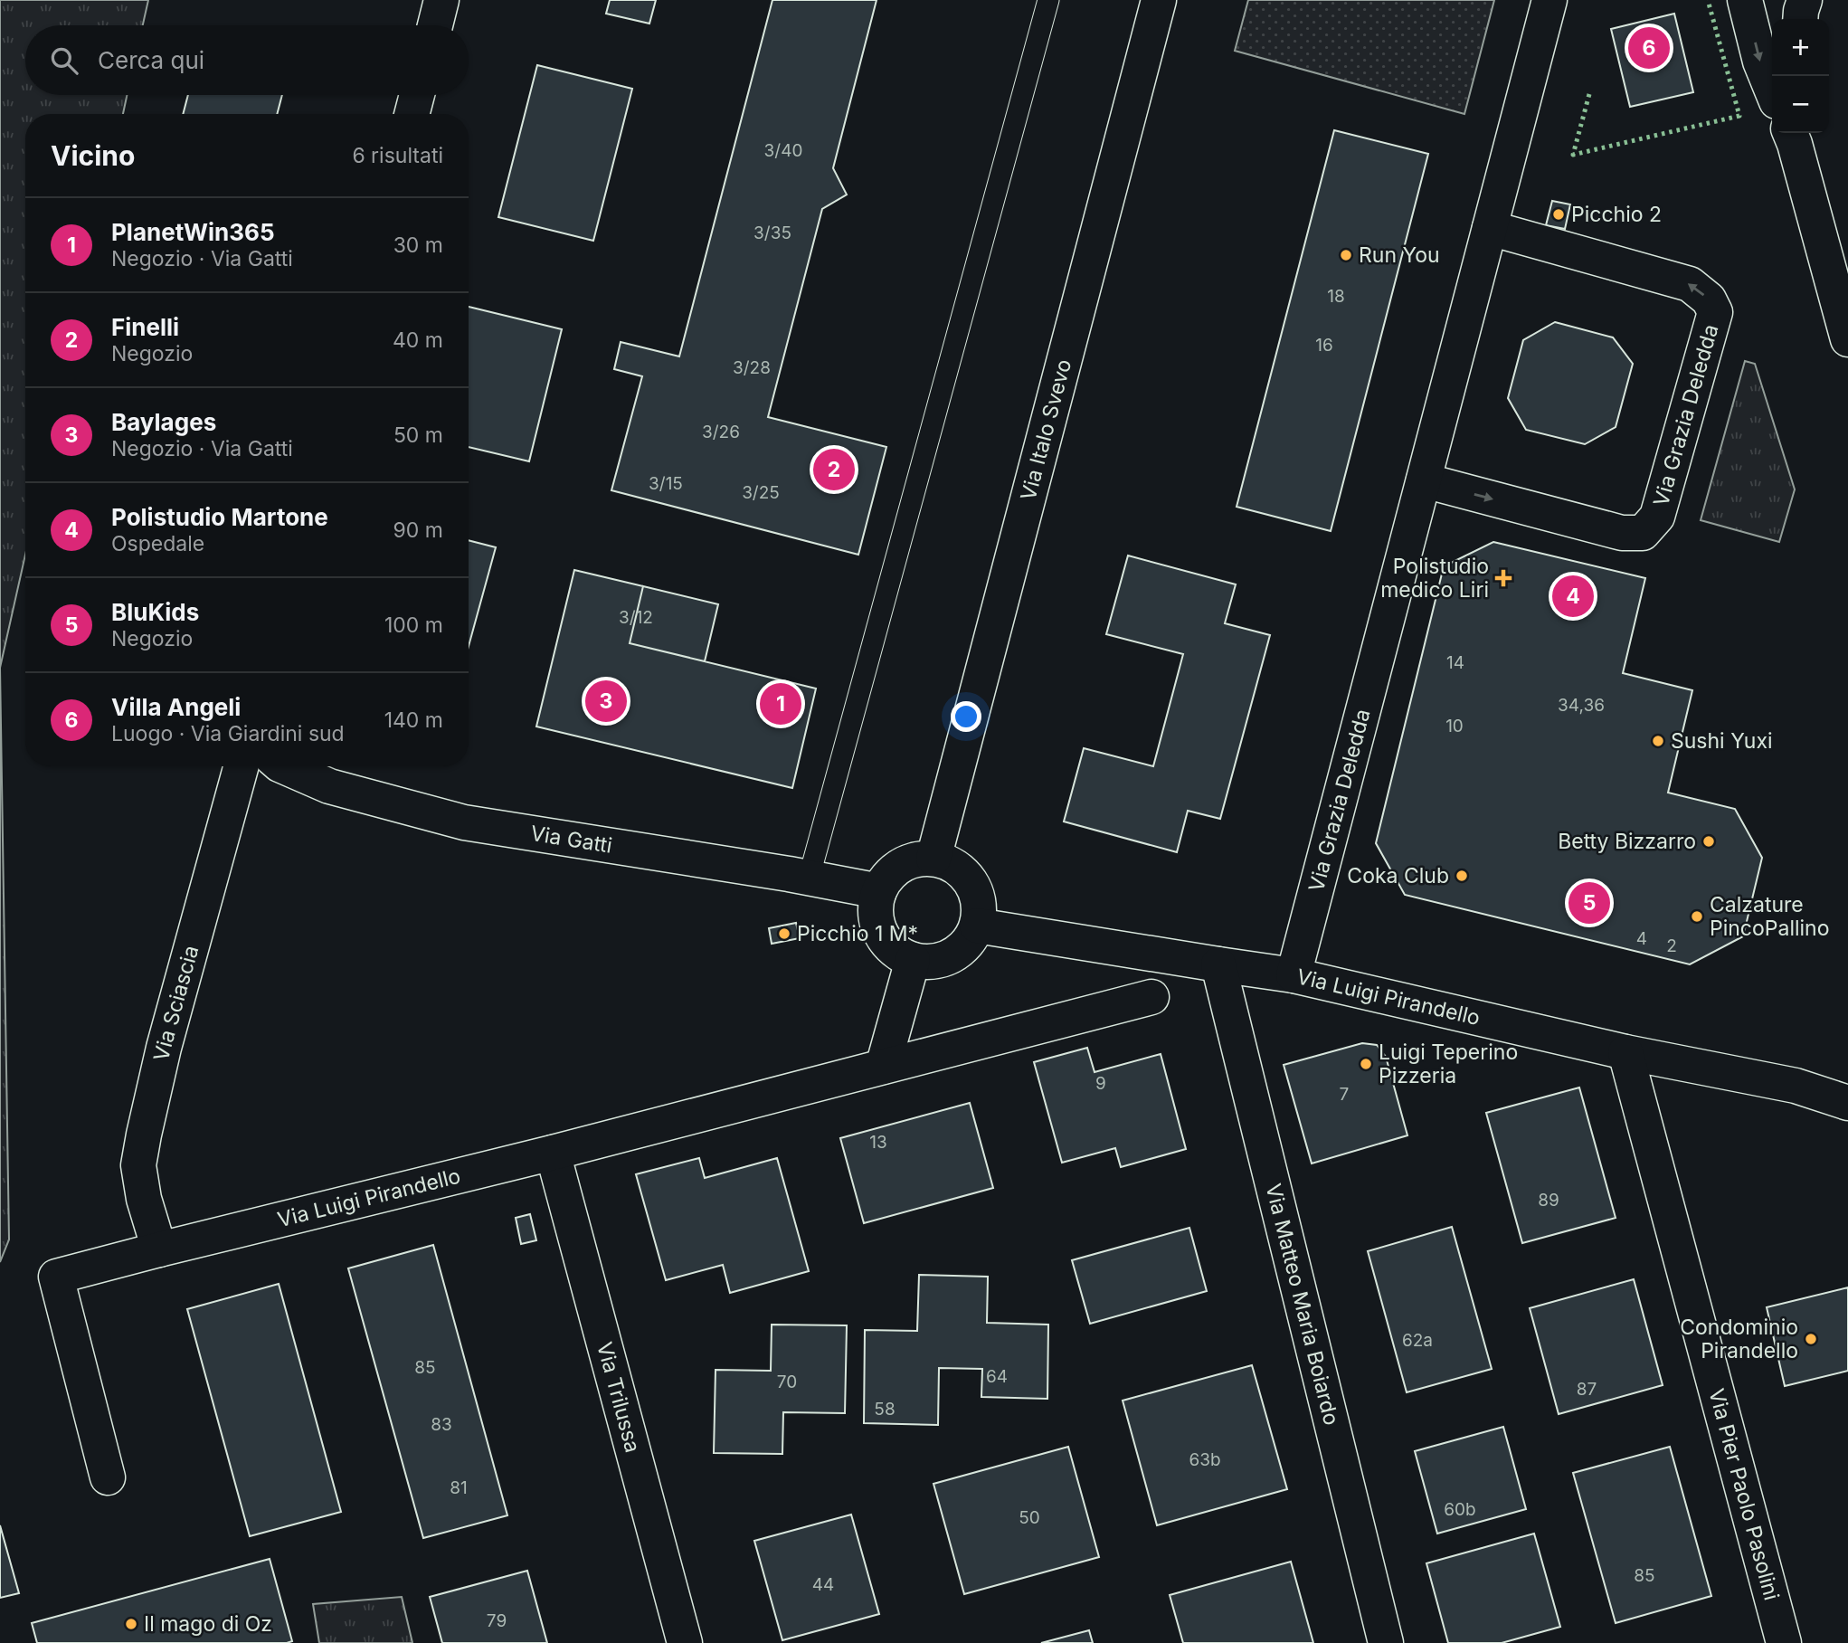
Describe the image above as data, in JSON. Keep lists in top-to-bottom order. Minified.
{"streets":{"street":["Via Grazia Deledda","Via Italo Svevo","Via Gatti","Via Luigi Pirandello","Via Sciascia","Via Matteo Maria Boiardo","Via Trilussa","Via Pier Paolo Pasolini"]},"crossings":[["Via Grazia Deledda","Via Luigi Pirandello"],["Via Italo Svevo","Via Gatti"],["Via Italo Svevo","Via Luigi Pirandello"],["Via Gatti","Via Luigi Pirandello"],["Via Luigi Pirandello","Via Sciascia"],["Via Luigi Pirandello","Via Matteo Maria Boiardo"],["Via Luigi Pirandello","Via Trilussa"],["Via Luigi Pirandello","Via Pier Paolo Pasolini"]],"places":{"other":["Picchio 2","Run You","Sushi Yuxi","Betty Bizzarro","Coka Club","Calzature PincoPallino","Picchio 1 M*","Luigi Teperino Pizzeria","Condominio Pirandello","Il mago di Oz"],"health":["Polistudio medico Liri"]},"house_numbers":["3/40","3/35","18","16","3/28","3/26","3/15","3/25","3/12","14","34,36","10","4","2","9","7","13","89","62a","85","64","70","87","58","83","63b","81","60b","50","85","44","79"],"page":{"map_buttons":["+","−"],"pins":["6","2","4","3","1","5"],"search":"Cerca qui","heading":["Vicino","6 risultati"],"list":[{"mark":"1","name":"PlanetWin365","note":"Negozio · Via Gatti","value":"30 m"},{"mark":"2","name":"Finelli","note":"Negozio","value":"40 m"},{"mark":"3","name":"Baylages","note":"Negozio · Via Gatti","value":"50 m"},{"mark":"4","name":"Polistudio Martone","note":"Ospedale","value":"90 m"},{"mark":"5","name":"BluKids","note":"Negozio","value":"100 m"},{"mark":"6","name":"Villa Angeli","note":"Luogo · Via Giardini sud","value":"140 m"}]}}
